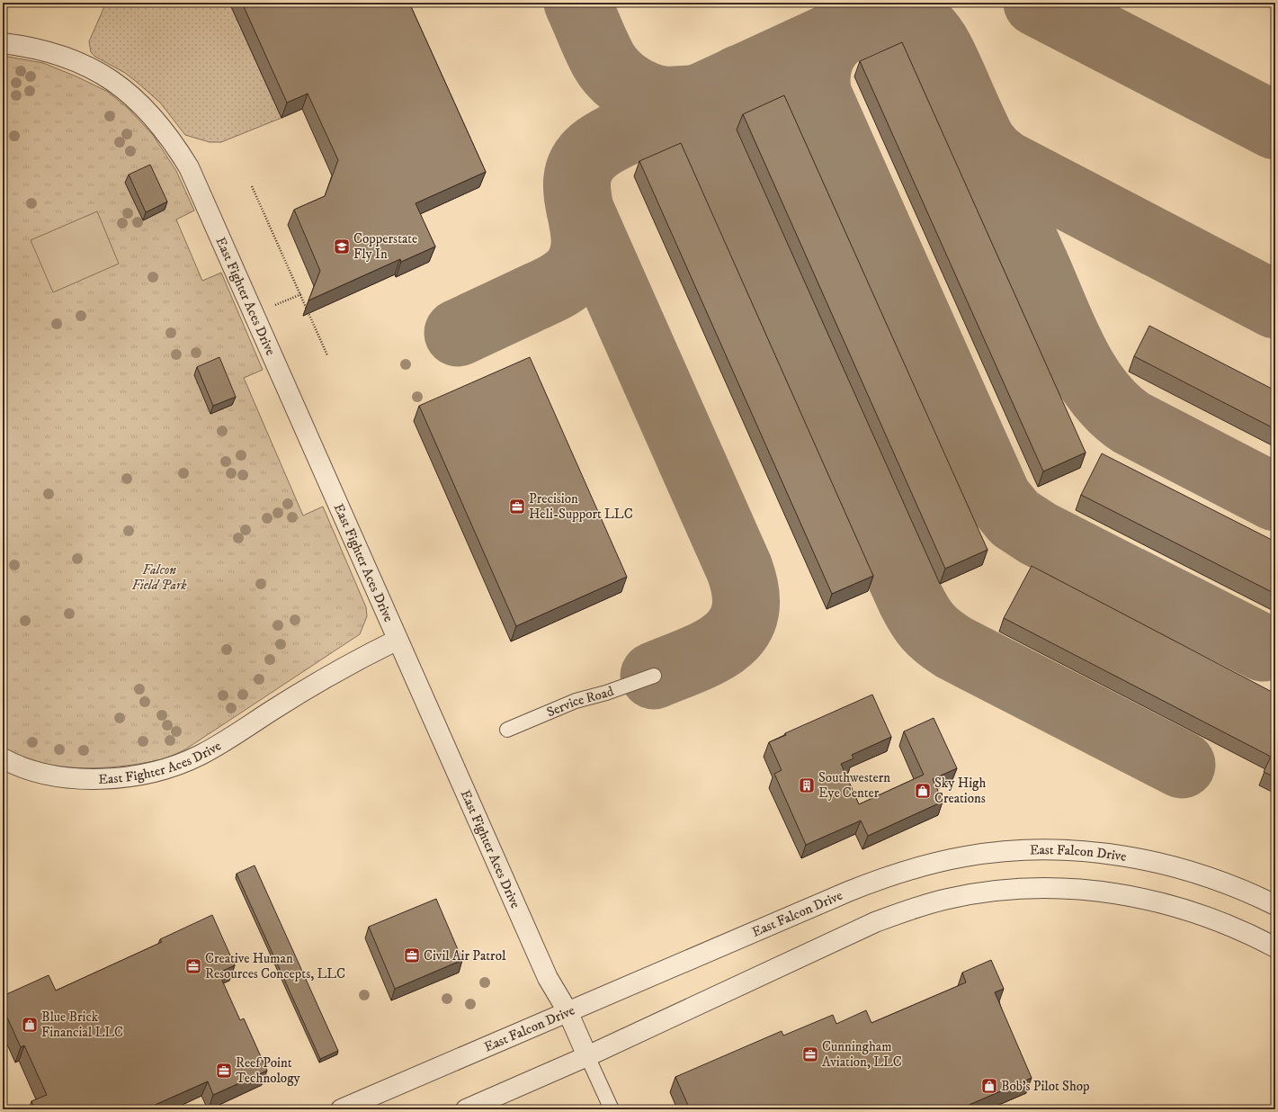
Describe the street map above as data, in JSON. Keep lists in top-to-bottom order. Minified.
{"streets":{"street":["East Fighter Aces Drive","East Falcon Drive"],"lane":["Service Road"]},"crossings":[["East Fighter Aces Drive","East Falcon Drive"]],"parks":["Falcon Field Park"],"places":{"school or university":["Copperstate Fly In"],"office":["Precision Heli-Support LLC","Civil Air Patrol","Creative Human Resources Concepts, LLC","Cunningham Aviation, LLC","Reef Point Technology"],"building":["Southwestern Eye Center"],"shop":["Sky High Creations","Blue Brick Financial LLC","Bob's Pilot Shop"]}}
